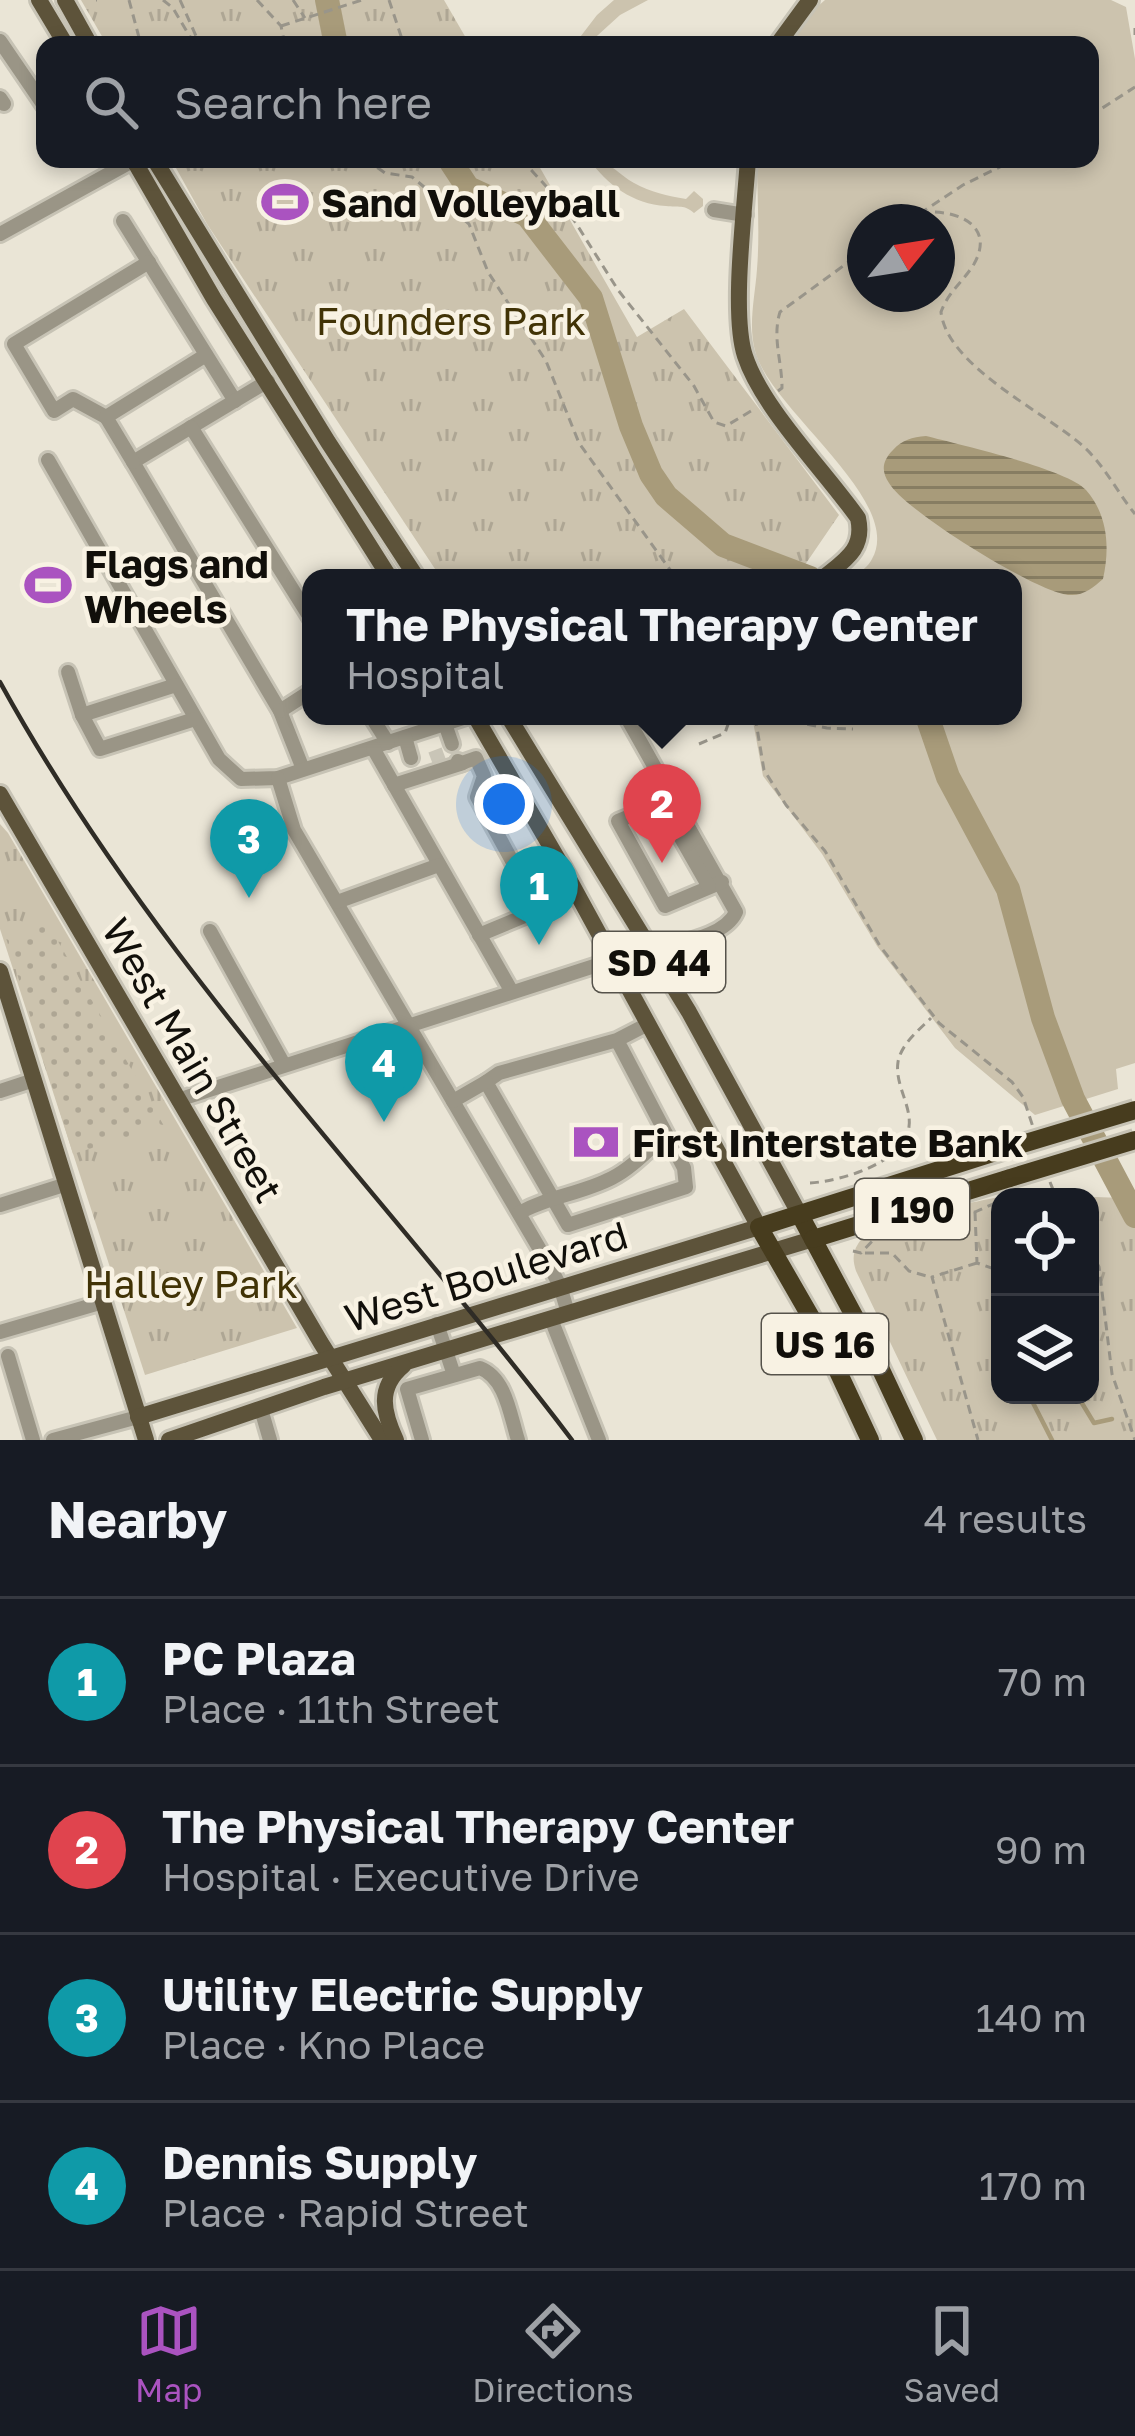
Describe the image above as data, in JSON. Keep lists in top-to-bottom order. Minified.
{"streets":{"highway":["SD 44","I 190","West Boulevard","US 16"],"main road":["West Main Street"]},"crossings":[["SD 44","I 190"],["SD 44","West Boulevard"],["SD 44","US 16"],["West Main Street","West Boulevard"],["I 190","West Boulevard"],["I 190","US 16"],["West Boulevard","US 16"]],"parks":["Founders Park","Halley Park"],"places":{"sports":["Sand Volleyball","Flags and Wheels"],"bank":["First Interstate Bank"]},"north":"top right","page":{"search":"Search here","popup":["The Physical Therapy Center","Hospital"],"pins":["2","3","1","4"],"heading":["Nearby","4 results"],"list":[{"mark":"1","name":"PC Plaza","note":"Place · 11th Street","value":"70 m"},{"mark":"2","name":"The Physical Therapy Center","note":"Hospital · Executive Drive","value":"90 m"},{"mark":"3","name":"Utility Electric Supply","note":"Place · Kno Place","value":"140 m"},{"mark":"4","name":"Dennis Supply","note":"Place · Rapid Street","value":"170 m"}],"nav":["Map","Directions","Saved"]}}
